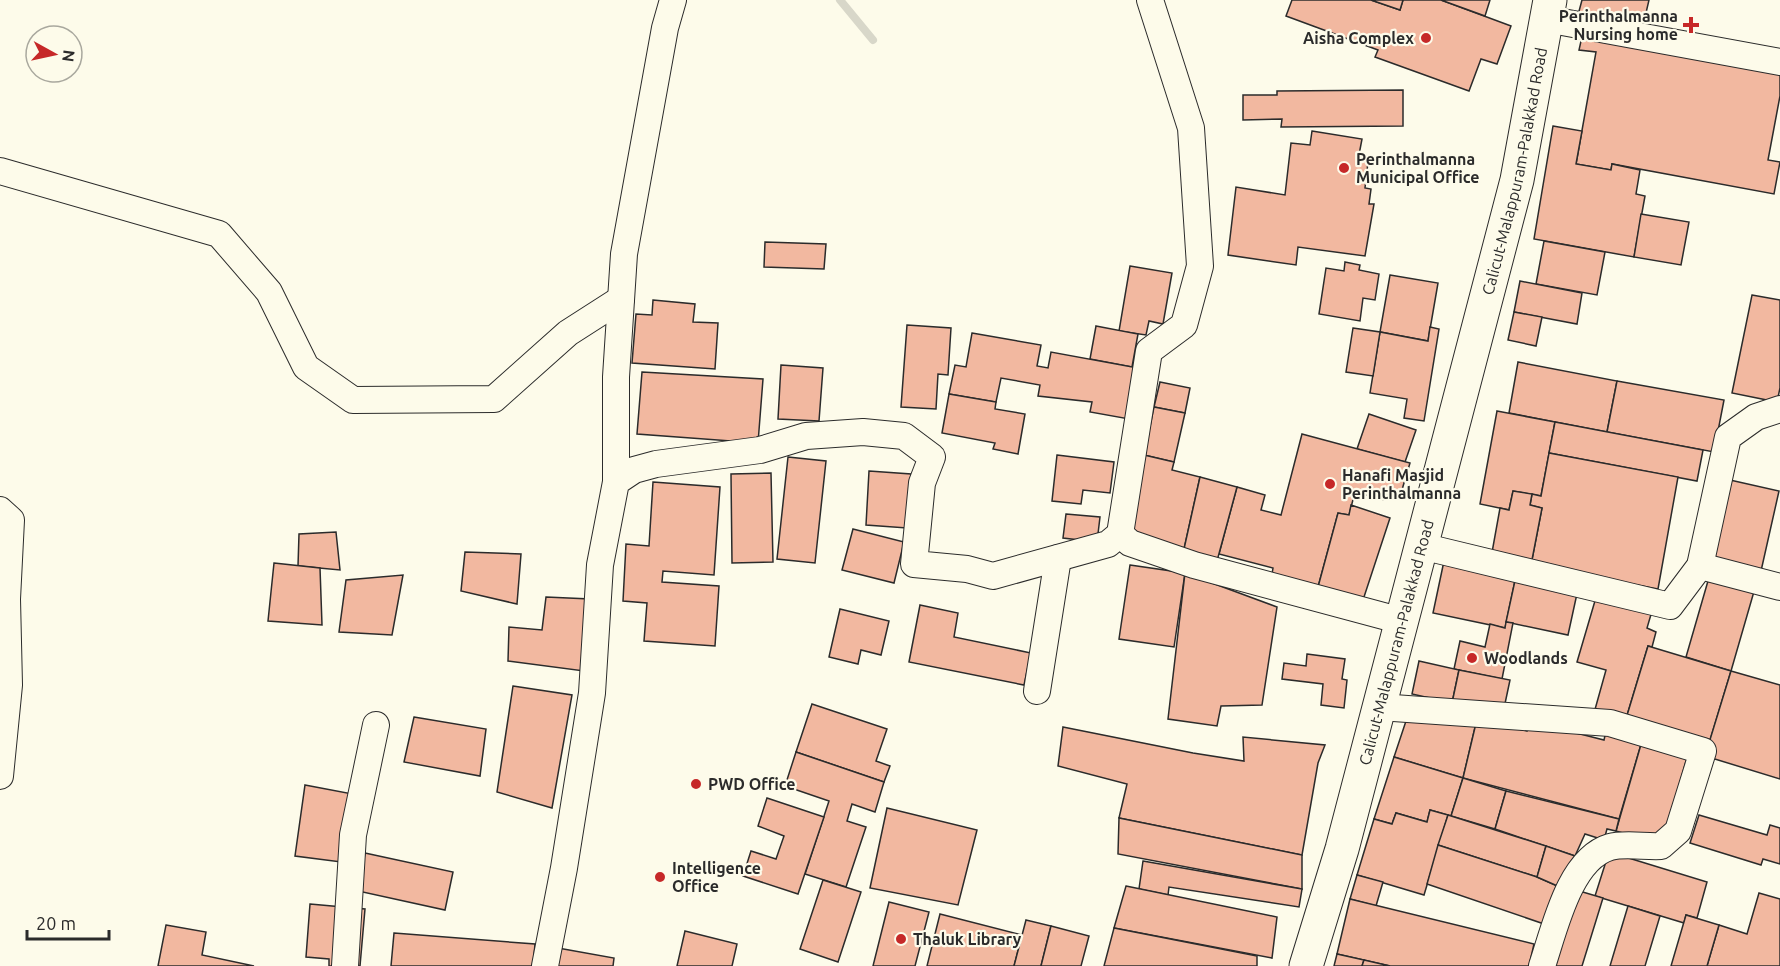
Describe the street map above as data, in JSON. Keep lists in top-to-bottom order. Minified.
{"streets":{"highway":["Calicut-Malappuram-Palakkad Road"]},"places":{"health":["Perinthalmanna Nursing home"],"other":["Aisha Complex","Perinthalmanna Municipal Office","Hanafi Masjid Perinthalmanna","Woodlands","PWD Office","Intelligence Office","Thaluk Library"]},"scale_bar":"20 m","north":"right"}
